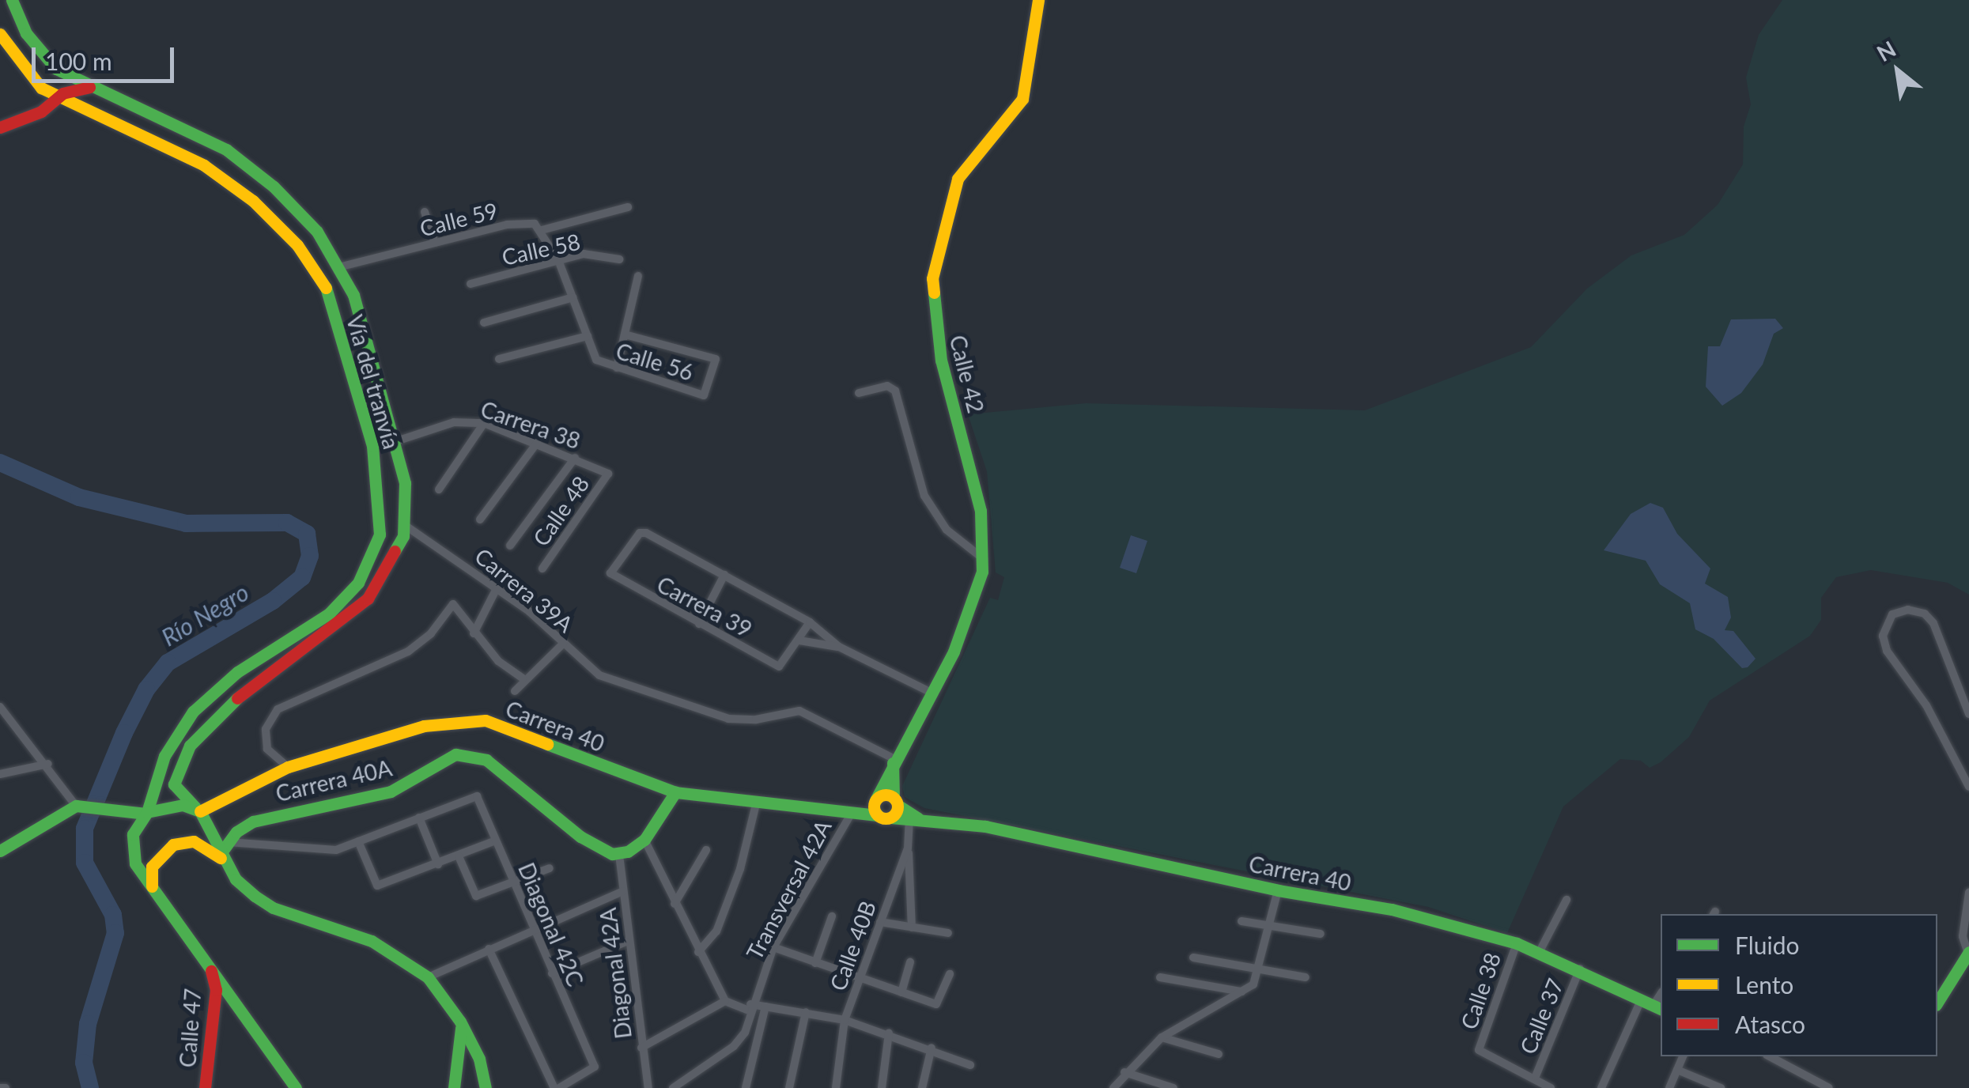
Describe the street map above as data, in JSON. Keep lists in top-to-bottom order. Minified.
{"streets":{"main road":["Calle 42","Vía del tranvía","Carrera 40","Carrera 40A","Calle 47"],"street":["Calle 59","Calle 58","Calle 56","Carrera 38","Calle 48","Carrera 39A","Carrera 39","Transversal 42A","Diagonal 42C","Calle 40B","Diagonal 42A","Calle 38","Calle 37"]},"crossings":[["Calle 59","Vía del tranvía"],["Calle 42","Carrera 39A"],["Calle 42","Carrera 40"],["Vía del tranvía","Carrera 38"],["Vía del tranvía","Carrera 39A"],["Vía del tranvía","Carrera 40"],["Carrera 38","Calle 48"],["Carrera 40","Transversal 42A"],["Carrera 40","Calle 40B"],["Carrera 40","Calle 38"],["Carrera 40","Calle 37"],["Carrera 40A","Diagonal 42A"],["Calle 38","Calle 37"]],"water":["Río Negro"],"legend":["Fluido","Lento","Atasco"],"scale_bar":"100 m","north":"top left"}
